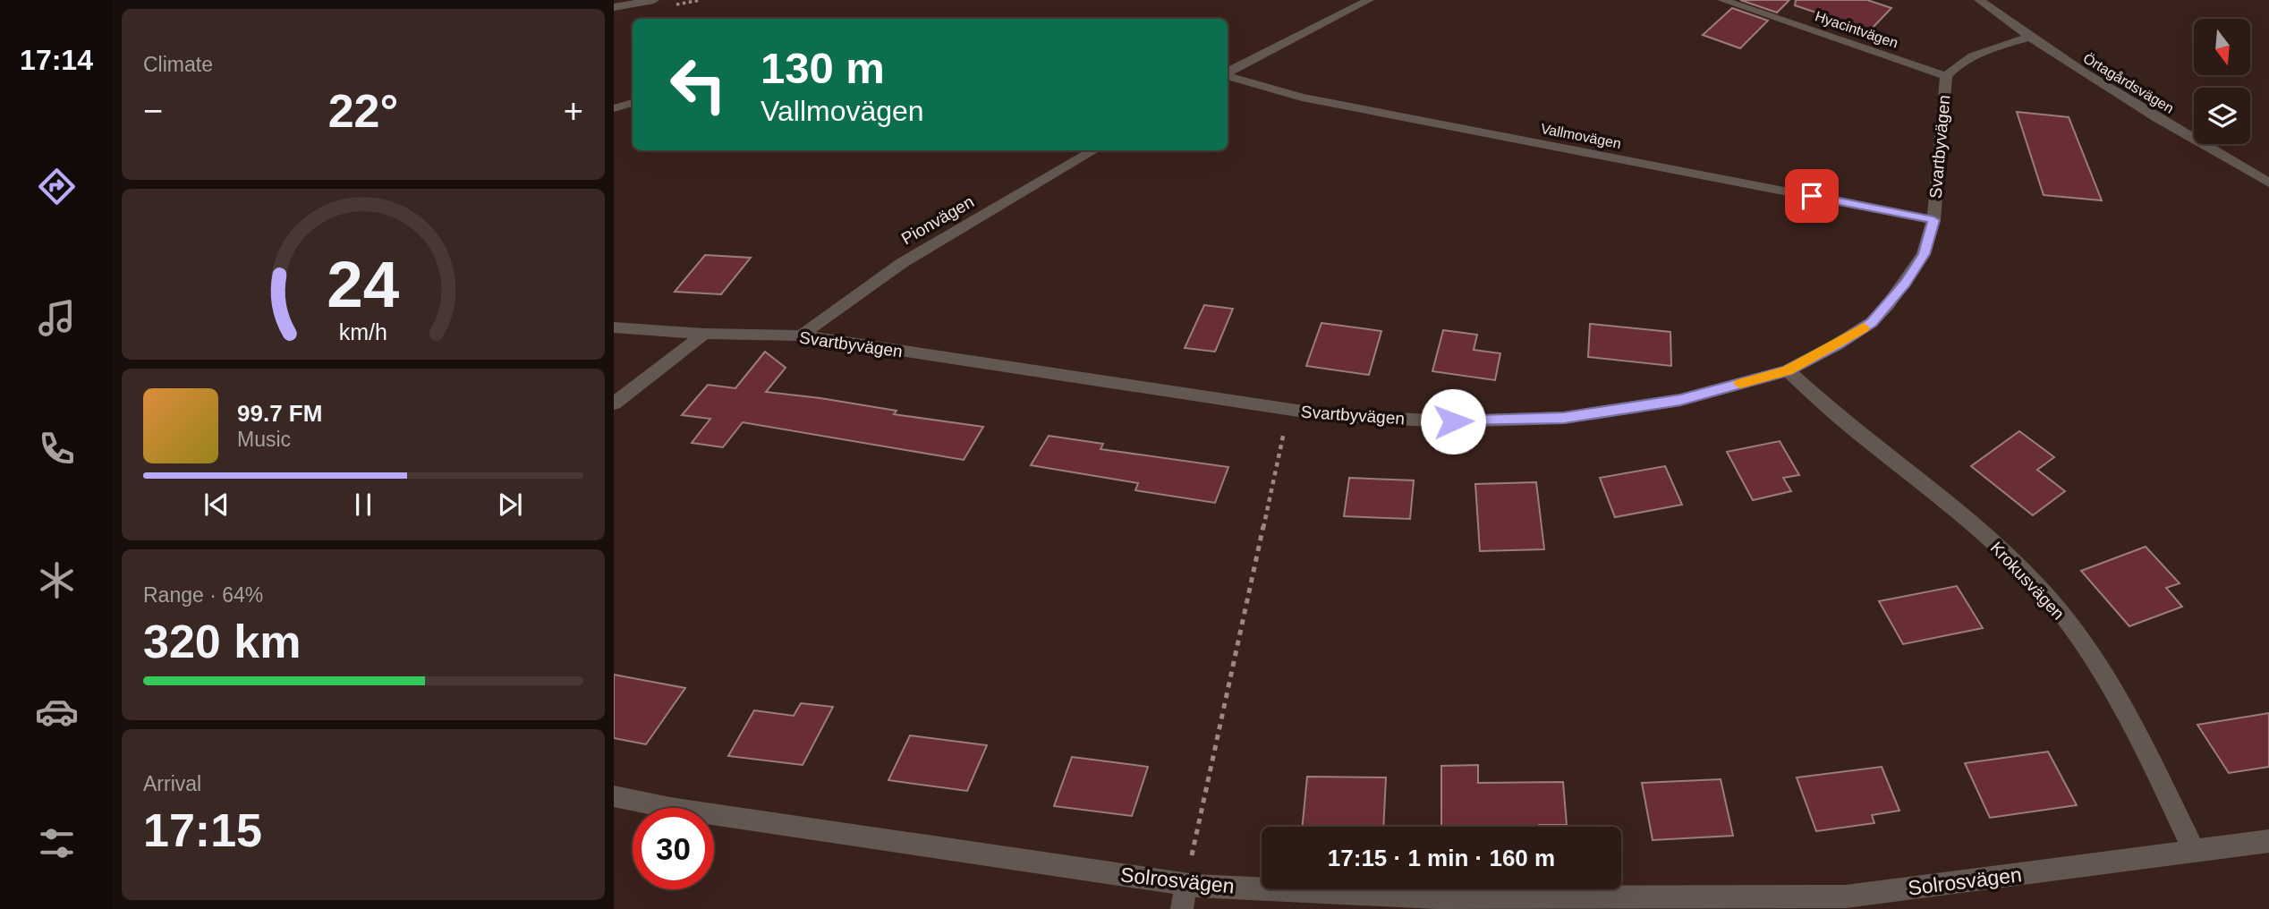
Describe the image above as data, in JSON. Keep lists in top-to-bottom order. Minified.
{"streets":{"street":["Hyacintvägen","Örtagårdsvägen","Vallmovägen","Svartbyvägen","Pionvägen","Krokusvägen","Solrosvägen"]},"crossings":[["Hyacintvägen","Svartbyvägen"],["Örtagårdsvägen","Svartbyvägen"],["Vallmovägen","Svartbyvägen"],["Svartbyvägen","Pionvägen"],["Svartbyvägen","Krokusvägen"],["Krokusvägen","Solrosvägen"]],"north":"bottom","page":{"tabs":"17:14","tile":["Climate",["Range · 64%","320 km"],["Arrival","17:15"]],"turn":["130 m","Vallmovägen"],"heat":["−","22°","+"],"song":["99.7 FM","Music"],"limit":"30","trip":"17:15 · 1 min · 160 m","gauge":["24","km/h"]}}
